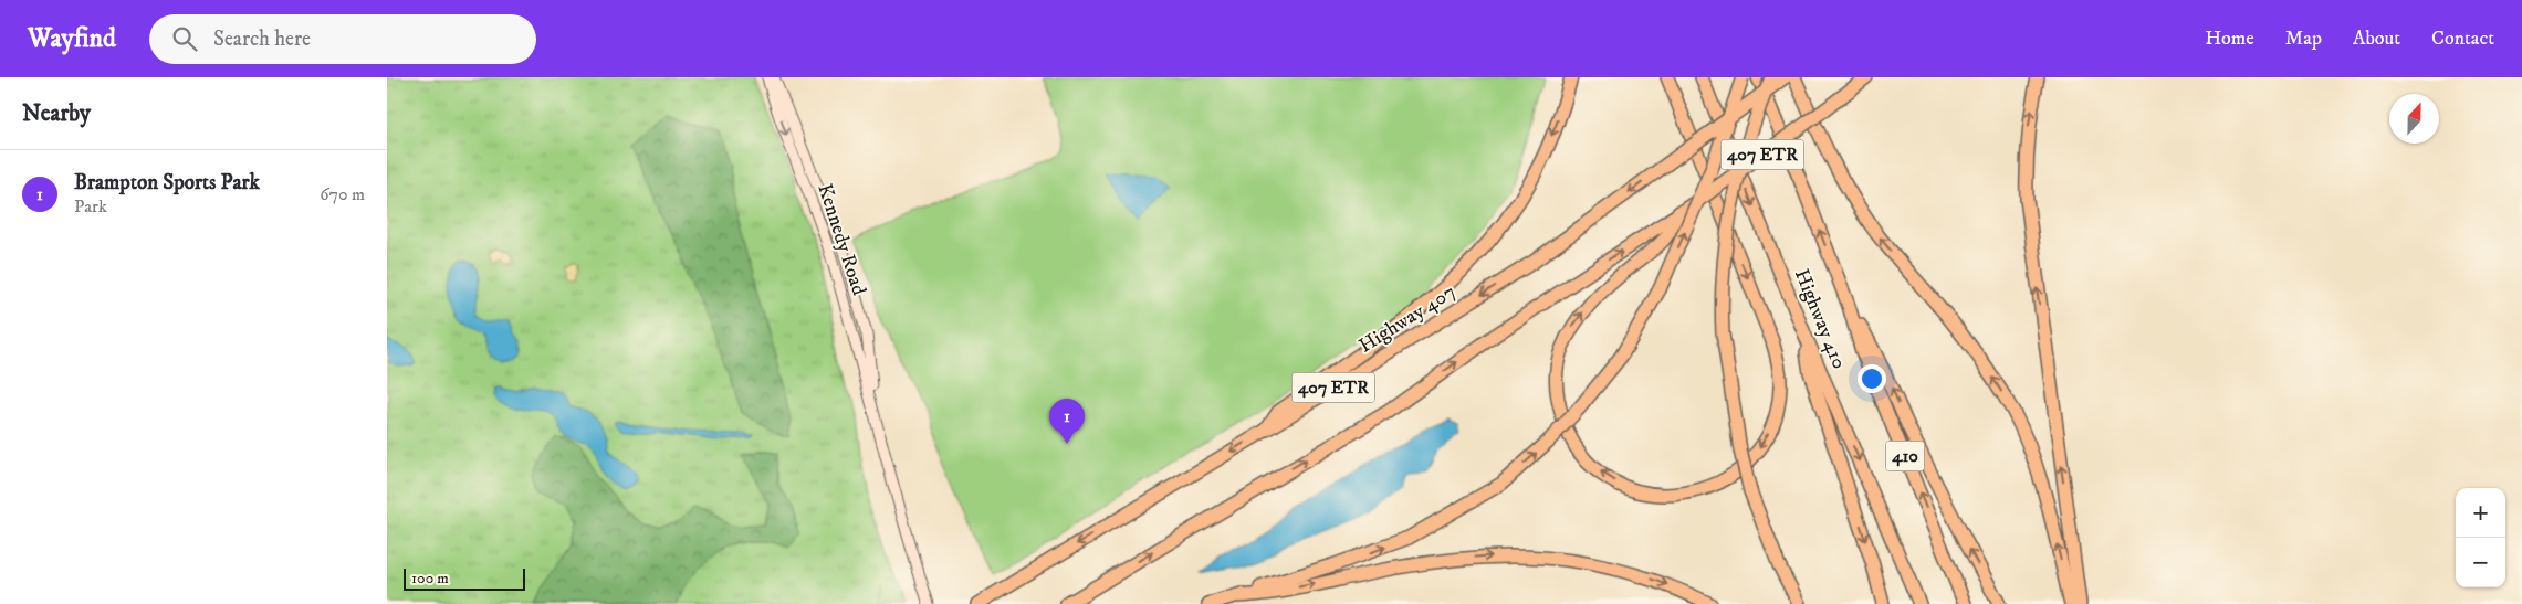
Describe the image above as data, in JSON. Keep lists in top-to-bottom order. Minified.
{"streets":{"highway":["407 ETR","Highway 407","Highway 410","410"],"main road":["Kennedy Road"]},"scale_bar":"100 m","north":"top","page":{"header":"Wayfind","search":"Search here","nav":["Home","Map","About","Contact"],"heading":"Nearby","list":[{"mark":"1","name":"Brampton Sports Park","note":"Park","value":"670 m"}],"pins":"1","map_buttons":["+","−"],"scale":"100 m"}}
